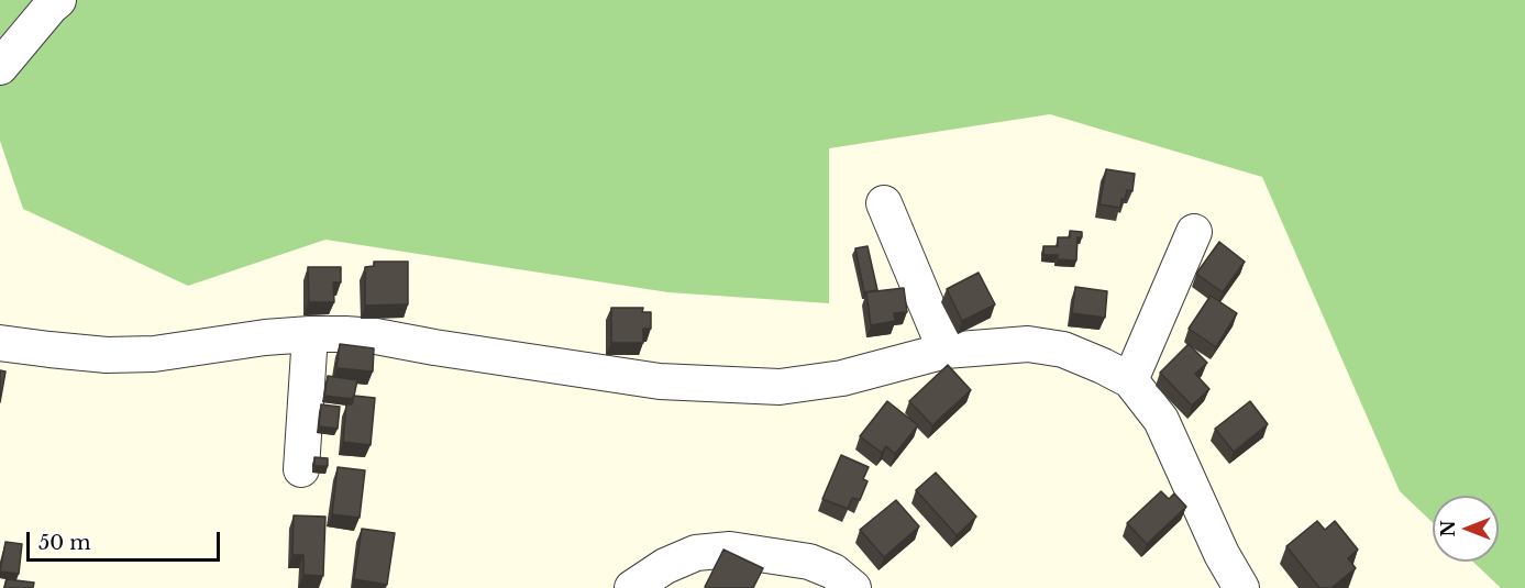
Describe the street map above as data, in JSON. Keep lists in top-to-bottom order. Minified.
{"scale_bar":"50 m","north":"left"}
